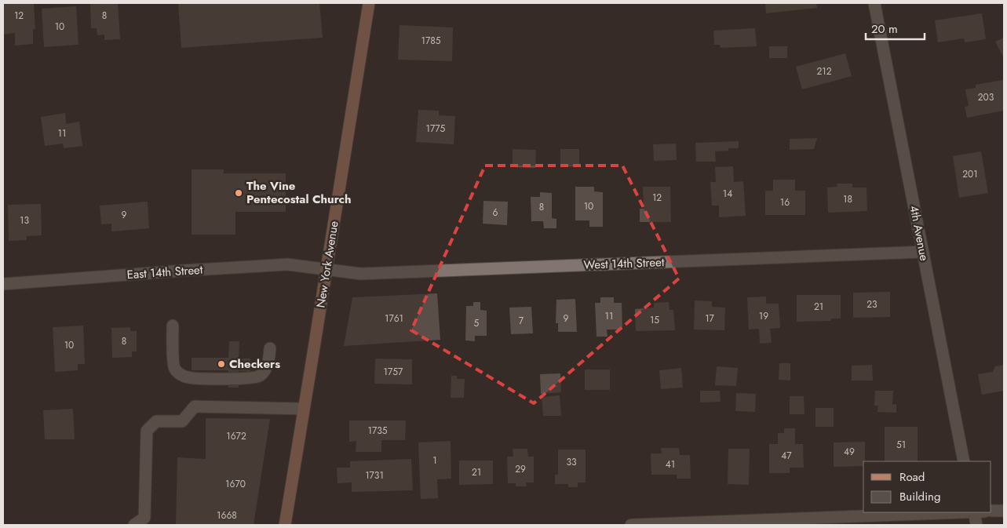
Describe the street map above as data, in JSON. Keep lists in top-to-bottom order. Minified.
{"streets":{"main road":["New York Avenue"],"street":["4th Avenue","West 14th Street","East 14th Street"]},"crossings":[["4th Avenue","West 14th Street"],["West 14th Street","New York Avenue"],["West 14th Street","East 14th Street"],["New York Avenue","East 14th Street"]],"places":["The Vine Pentecostal Church","Checkers"],"house_numbers":["12","8","10","1785","212","203","1775","11","201","14","12","18","16","10","8","6","9","13","23","21","11","19","1761","9","17","15","7","5","8","10","1757","1735","1672","51","49","47","1","33","41","29","21","1731","1670","1668"],"legend":["Road","Building"],"scale_bar":"20 m"}
